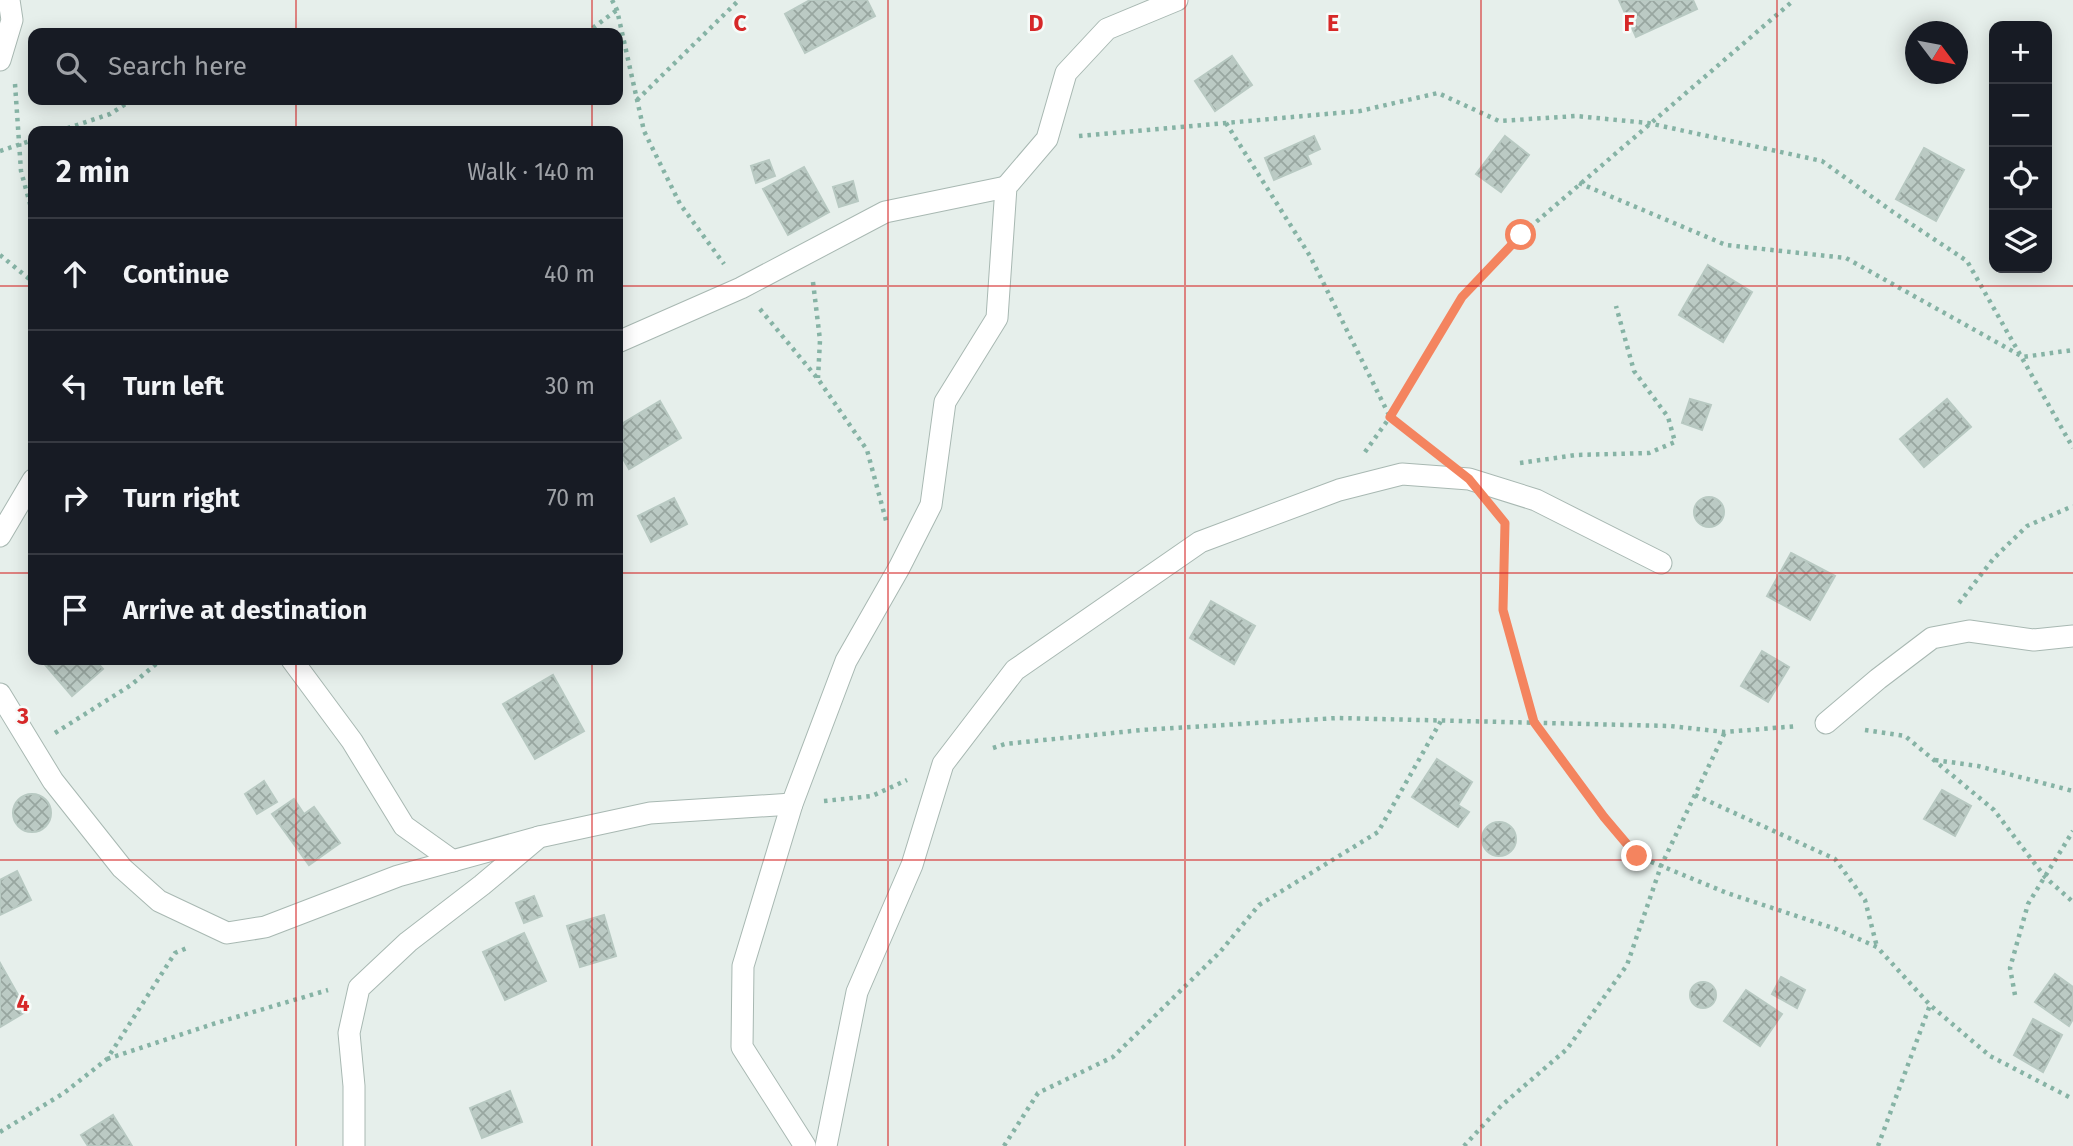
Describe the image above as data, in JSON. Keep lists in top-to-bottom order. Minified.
{"north":"bottom right","page":{"map_buttons":["+","−"],"search":"Search here","heading":["2 min","Walk · 140 m"],"list":[["Continue","40 m"],["Turn left","30 m"],["Turn right","70 m"],"Arrive at destination"]},"grid":{"columns":["C","D","E","F"],"rows":["3","4"]}}
